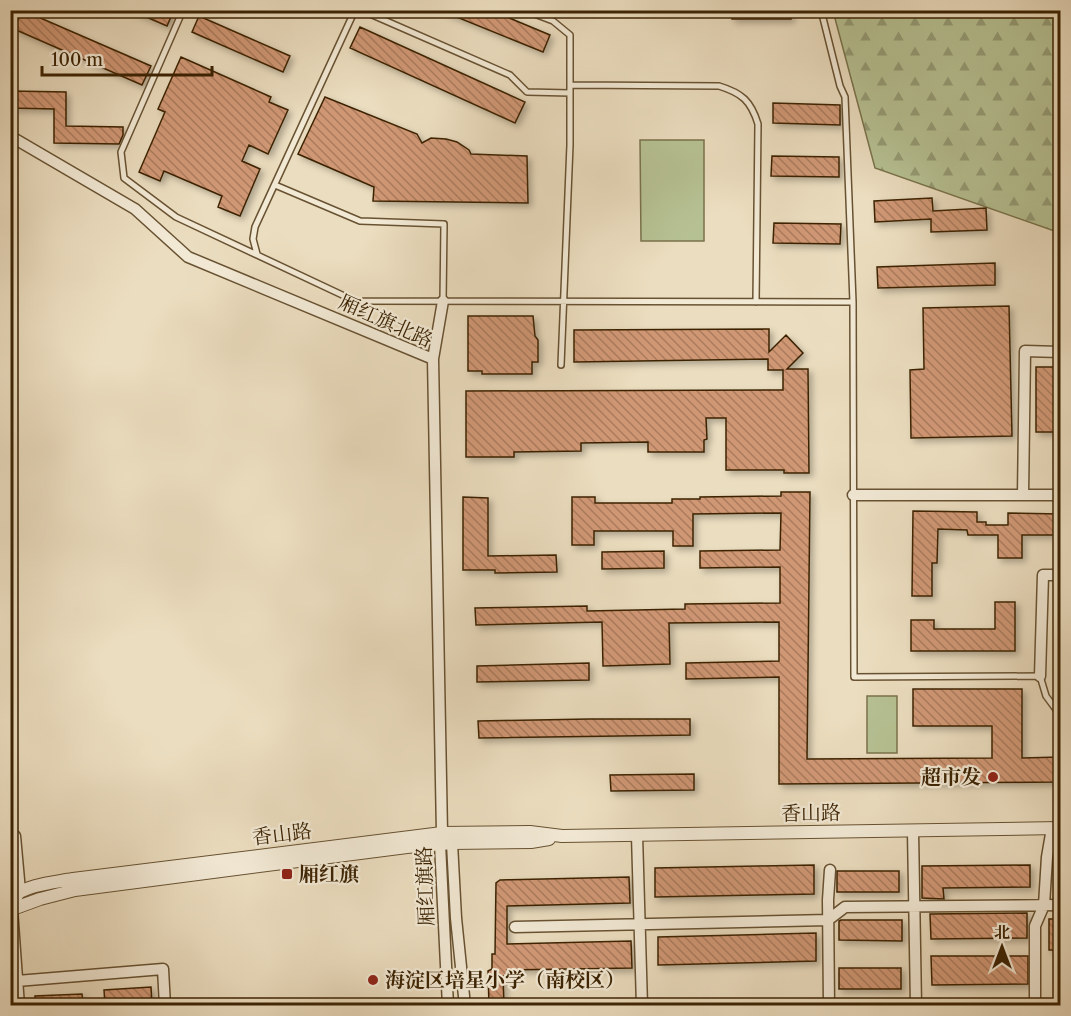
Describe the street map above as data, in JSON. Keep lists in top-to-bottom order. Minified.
{"streets":{"street":["厢红旗北路","香山路","厢红旗路"]},"crossings":[["厢红旗北路","香山路"],["厢红旗北路","厢红旗路"],["香山路","厢红旗路"]],"places":{"other":["超市发","海淀区培星小学（南校区）"],"transit":["厢红旗"]},"scale_bar":"100 m","north":"top"}
